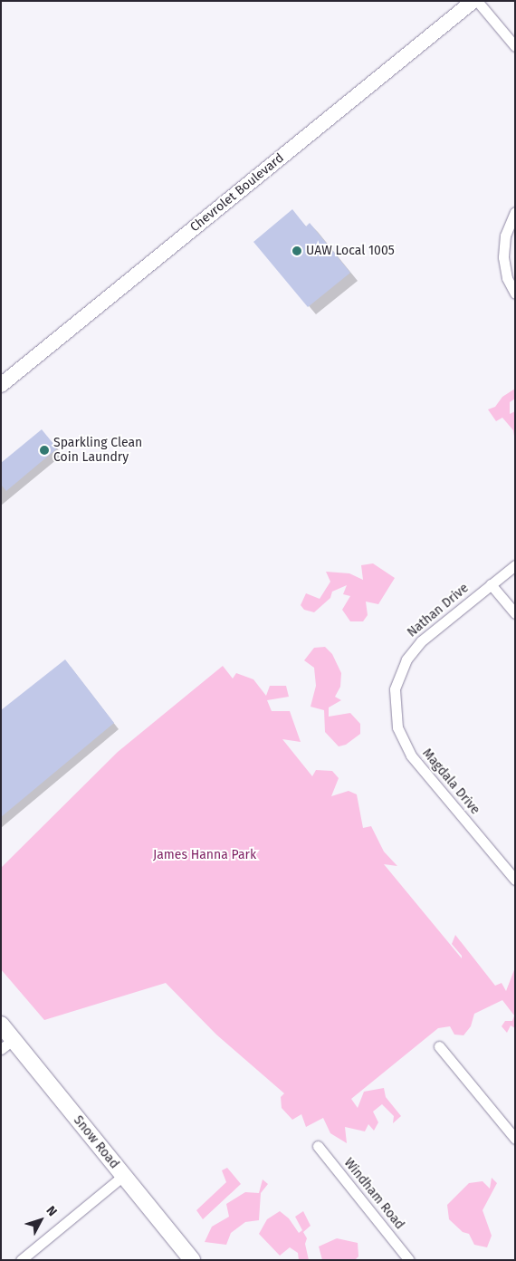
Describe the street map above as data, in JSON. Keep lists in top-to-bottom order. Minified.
{"streets":{"main road":["Chevrolet Boulevard","Snow Road"],"street":["Nathan Drive","Magdala Drive","Windham Road"]},"crossings":[["Nathan Drive","Magdala Drive"]],"parks":["James Hanna Park"],"places":["UAW Local 1005","Sparkling Clean Coin Laundry"],"north":"top right"}
